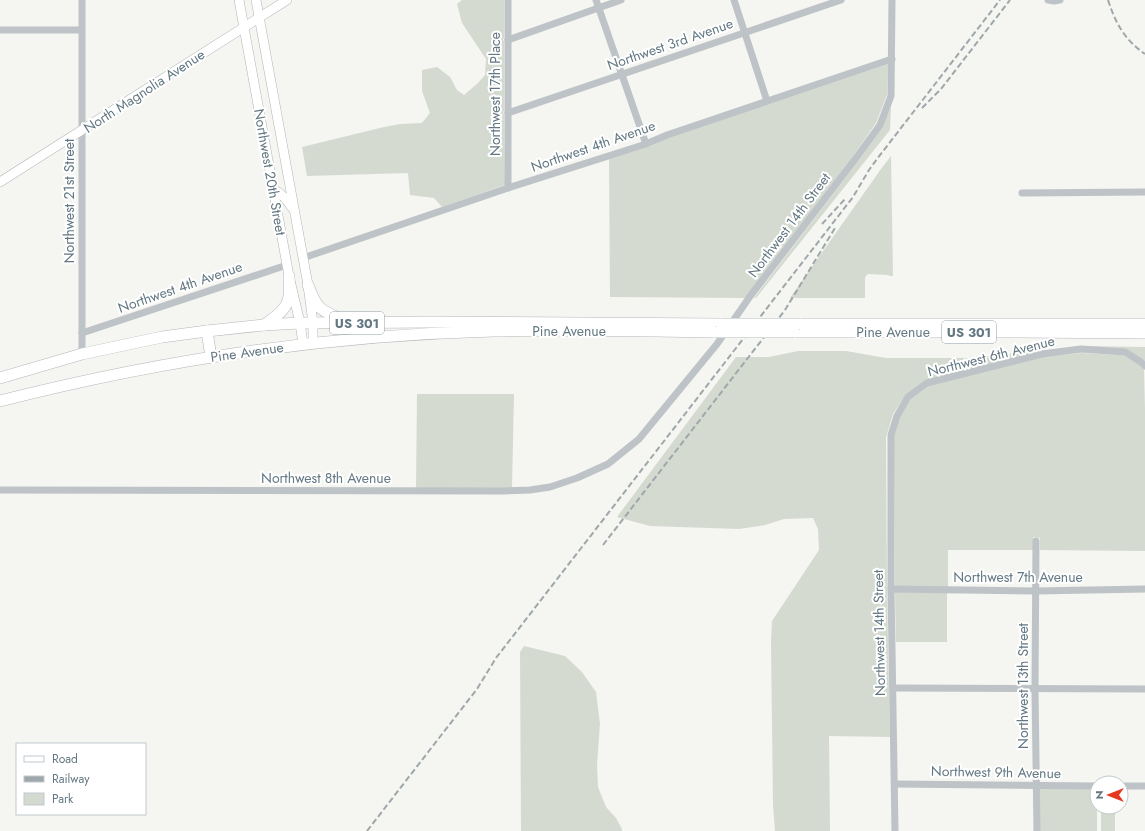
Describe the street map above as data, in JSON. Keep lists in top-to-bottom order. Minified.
{"streets":{"highway":["US 301","Pine Avenue"],"main road":["North Magnolia Avenue","Northwest 20th Street"],"street":["Northwest 3rd Avenue","Northwest 17th Place","Northwest 4th Avenue","Northwest 21st Street","Northwest 14th Street","Northwest 6th Avenue","Northwest 8th Avenue","Northwest 7th Avenue","Northwest 13th Street","Northwest 9th Avenue"]},"crossings":[["Northwest 3rd Avenue","Northwest 17th Place"],["North Magnolia Avenue","Northwest 20th Street"],["North Magnolia Avenue","Northwest 21st Street"],["Northwest 17th Place","Northwest 4th Avenue"],["Northwest 4th Avenue","Northwest 20th Street"],["Northwest 4th Avenue","Northwest 21st Street"],["Northwest 4th Avenue","Northwest 14th Street"],["Northwest 20th Street","Pine Avenue"],["Northwest 21st Street","Pine Avenue"],["Northwest 14th Street","Northwest 6th Avenue"],["Northwest 14th Street","Northwest 8th Avenue"],["Northwest 14th Street","Northwest 7th Avenue"],["Northwest 14th Street","Northwest 9th Avenue"],["Northwest 7th Avenue","Northwest 13th Street"],["Northwest 13th Street","Northwest 9th Avenue"]],"legend":["Road","Railway","Park"],"north":"left"}
